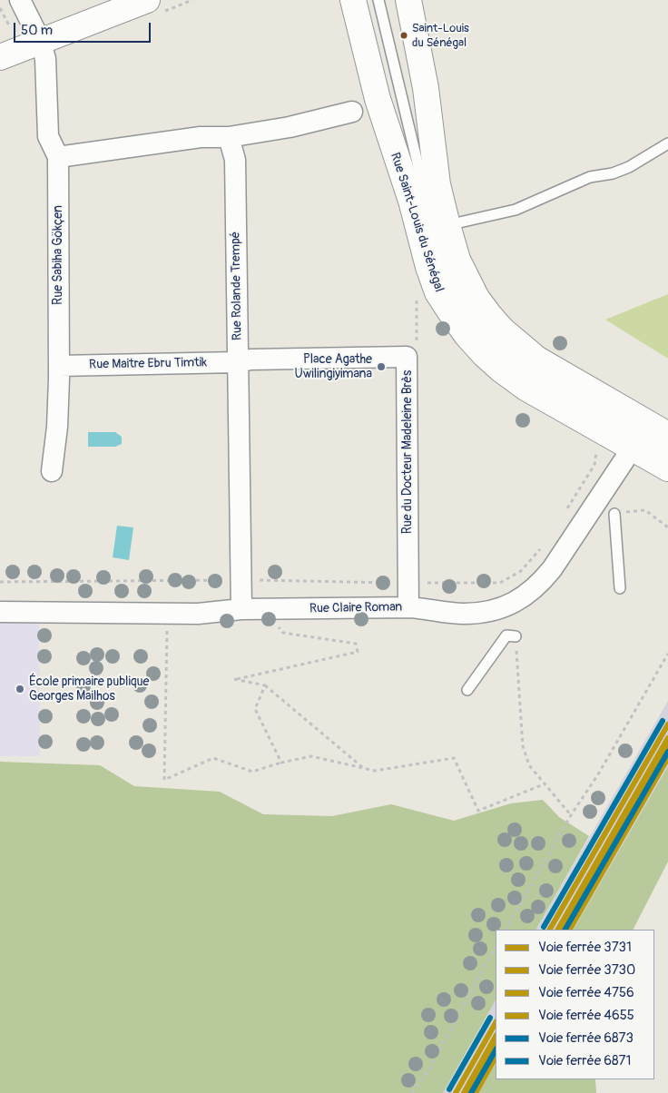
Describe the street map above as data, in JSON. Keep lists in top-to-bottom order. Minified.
{"streets":{"street":["Rue Saint-Louis du Sénégal","Rue Sabiha Gökçen","Rue Rolande Trempé","Rue Maitre Ebru Timtik","Rue du Docteur Madeleine Brès","Rue Claire Roman"]},"crossings":[["Rue Saint-Louis du Sénégal","Rue Claire Roman"],["Rue Sabiha Gökçen","Rue Maitre Ebru Timtik"],["Rue Rolande Trempé","Rue Maitre Ebru Timtik"],["Rue Rolande Trempé","Rue du Docteur Madeleine Brès"],["Rue Rolande Trempé","Rue Claire Roman"],["Rue Maitre Ebru Timtik","Rue du Docteur Madeleine Brès"],["Rue du Docteur Madeleine Brès","Rue Claire Roman"]],"places":["Saint-Louis du Sénégal","Place Agathe Uwilingiyimana","École primaire publique Georges Mailhos"],"lines":["rail line 6873","rail line 3731","rail line 4655","rail line 3730","rail line 6871","rail line 4756"],"legend":["Voie ferrée 3731","Voie ferrée 3730","Voie ferrée 4756","Voie ferrée 4655","Voie ferrée 6873","Voie ferrée 6871"],"scale_bar":"50 m"}
